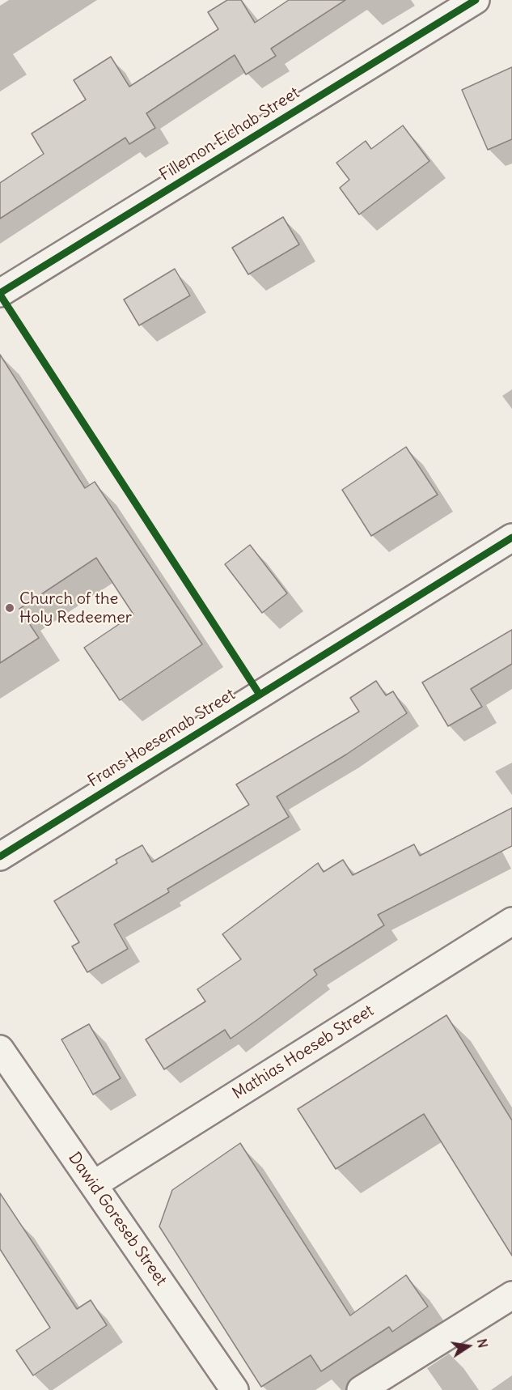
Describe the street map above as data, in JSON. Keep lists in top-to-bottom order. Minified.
{"streets":{"street":["Fillemon Eichab Street","Frans Hoesemab Street","Mathias Hoeseb Street","Dawid Goreseb Street"]},"crossings":[["Mathias Hoeseb Street","Dawid Goreseb Street"]],"places":["Church of the Holy Redeemer"],"north":"right"}
